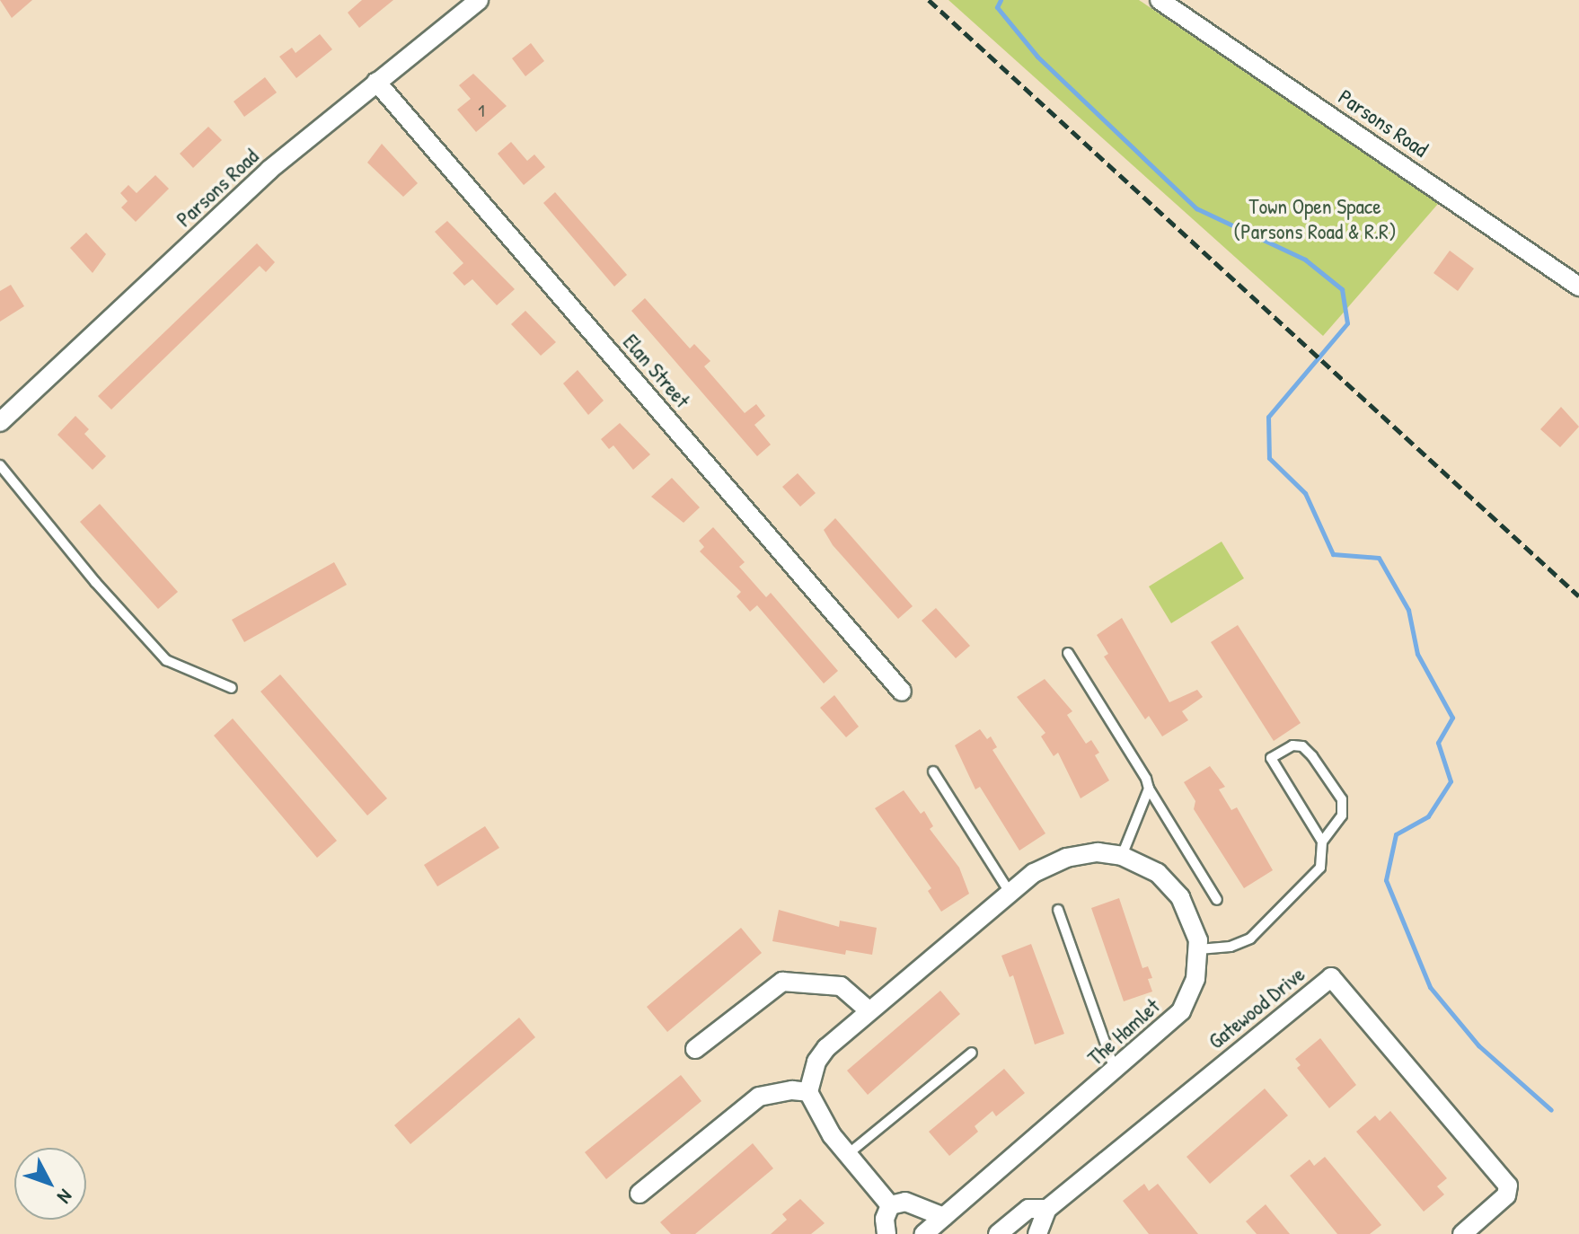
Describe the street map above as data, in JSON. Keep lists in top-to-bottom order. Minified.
{"streets":{"street":["Parsons Road","Elan Street","Gatewood Drive","The Hamlet"]},"crossings":[["Parsons Road","Elan Street"]],"parks":["Town Open Space (Parsons Road & R.R)"],"house_numbers":["1"],"north":"bottom right"}
